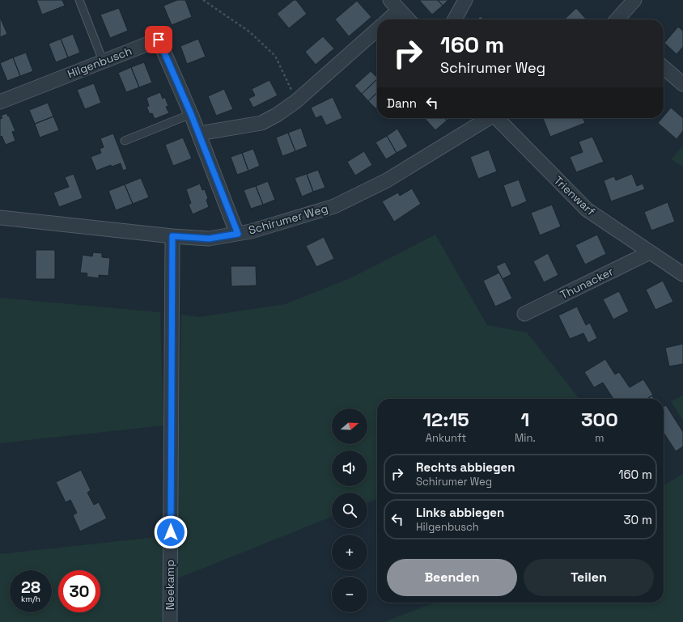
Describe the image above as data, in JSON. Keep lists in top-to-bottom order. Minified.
{"streets":{"street":["Hilgenbusch","Trienwarf","Schirumer Weg","Thunacker","Neekamp"]},"crossings":[["Hilgenbusch","Schirumer Weg"],["Trienwarf","Thunacker"],["Schirumer Weg","Neekamp"]],"north":"right","page":{"turn":["160 m","Schirumer Weg"],"then":"Dann","eta":["12:15","Ankunft","1","Min.","300","m"],"map_buttons":["+","−"],"list":[{"name":"Rechts abbiegen","note":"Schirumer Weg","value":"160 m"},{"name":"Links abbiegen","note":"Hilgenbusch","value":"30 m"}],"buttons":["Beenden","Teilen"],"speed":"28 km/h","limit":"30"}}
